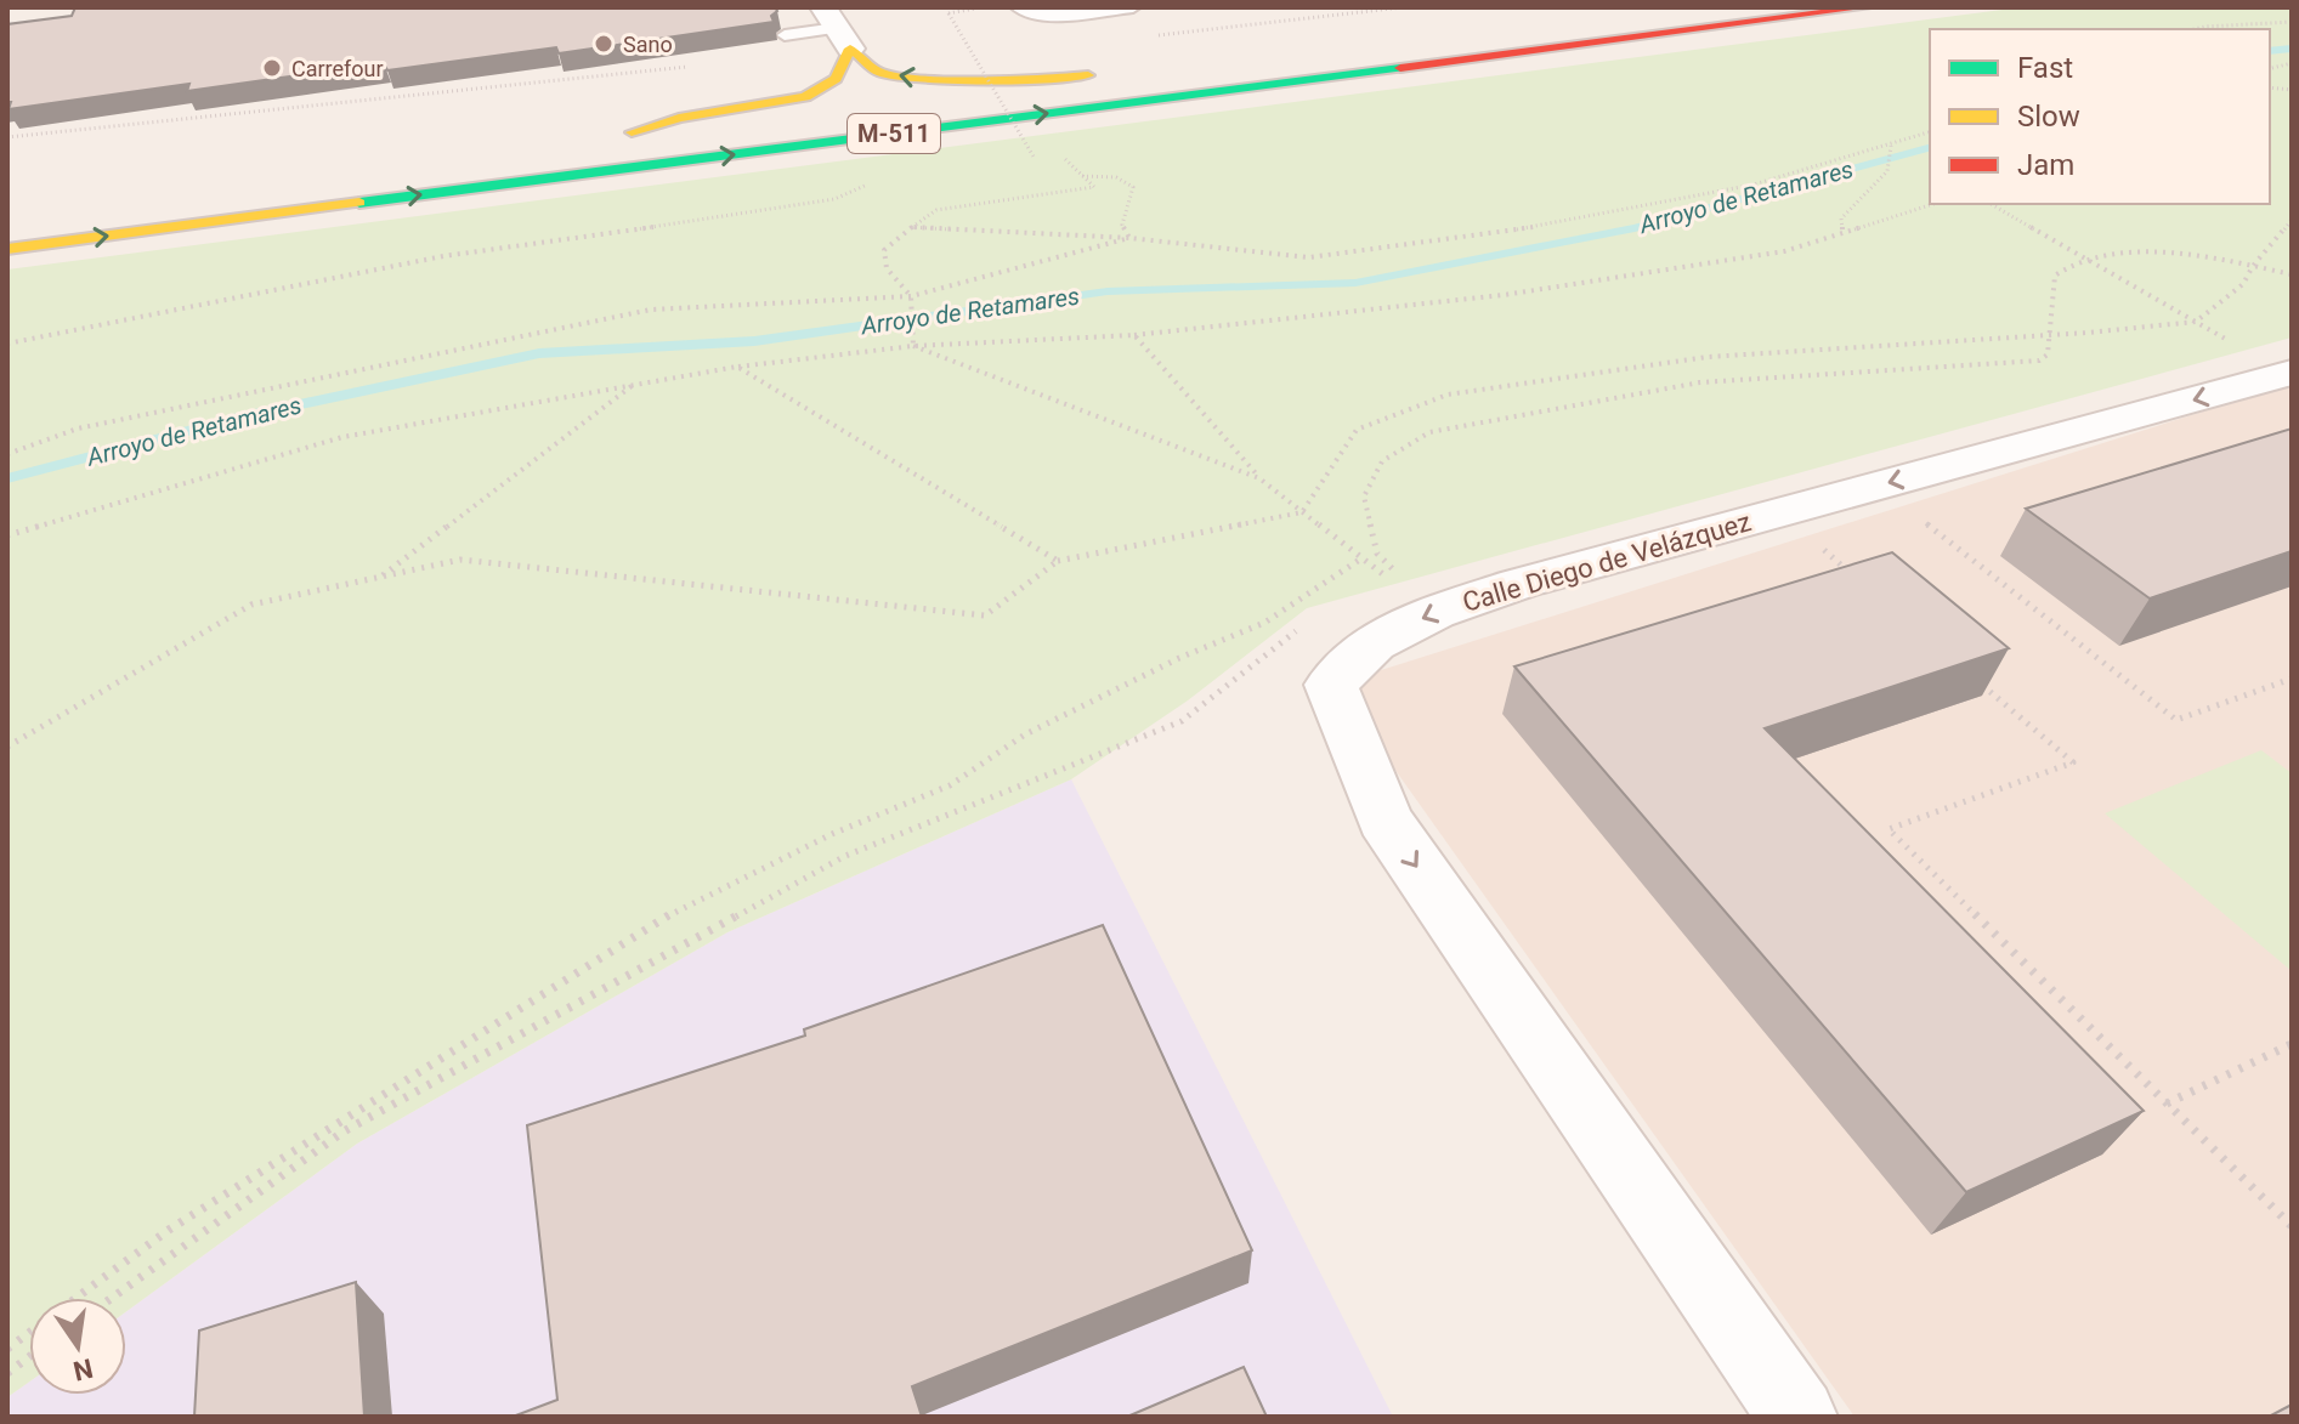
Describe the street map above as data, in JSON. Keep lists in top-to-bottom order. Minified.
{"streets":{"highway":["M-511"],"street":["Calle Diego de Velázquez"]},"water":["Arroyo de Retamares"],"places":["Sano","Carrefour"],"legend":["Fast","Slow","Jam"],"north":"bottom"}
